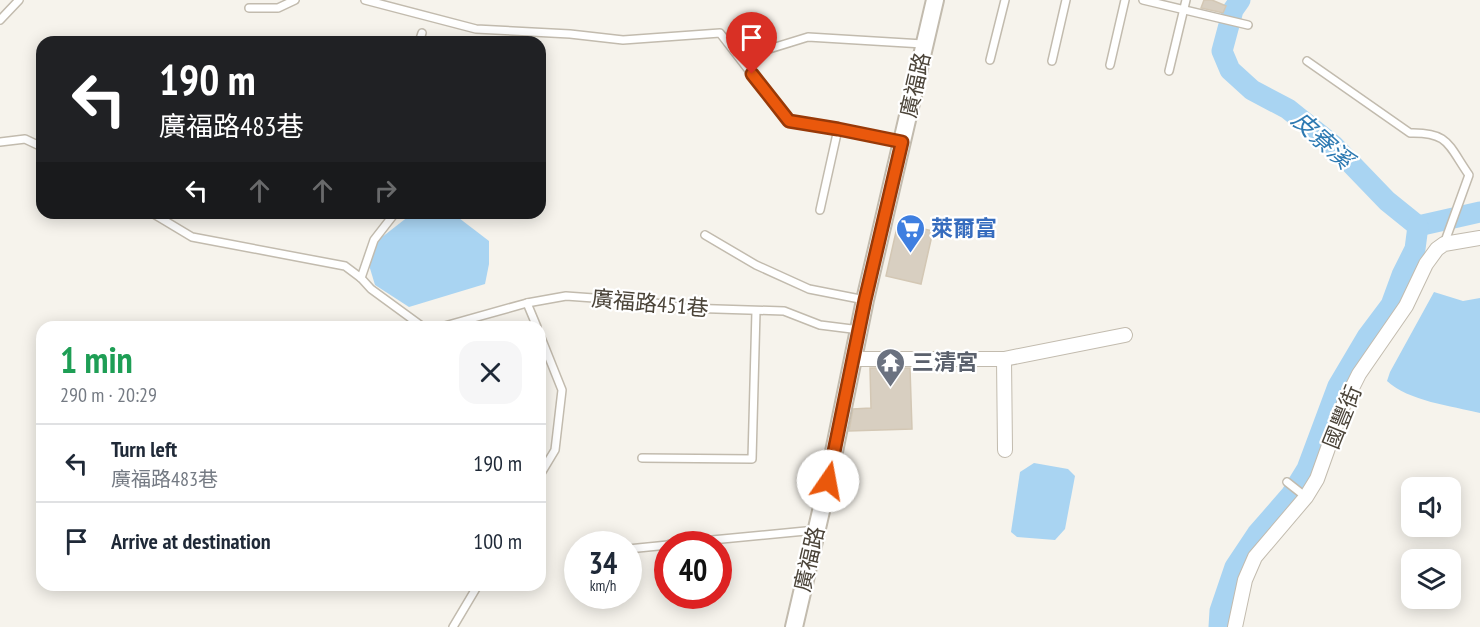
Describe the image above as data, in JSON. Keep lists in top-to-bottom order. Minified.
{"streets":{"street":["廣福路","國豐街"],"lane":["廣福路451巷"]},"crossings":[["廣福路","廣福路451巷"]],"water":["皮寮溪"],"places":{"supermarket":["萊爾富"],"temple":["三清宮"]},"page":{"turn":["190 m","廣福路483巷"],"heading":["1 min","290 m · 20:29"],"list":[{"name":"Turn left","note":"廣福路483巷","value":"190 m"},{"name":"Arrive at destination","value":"100 m"}],"speed":"34 km/h","limit":"40"}}
